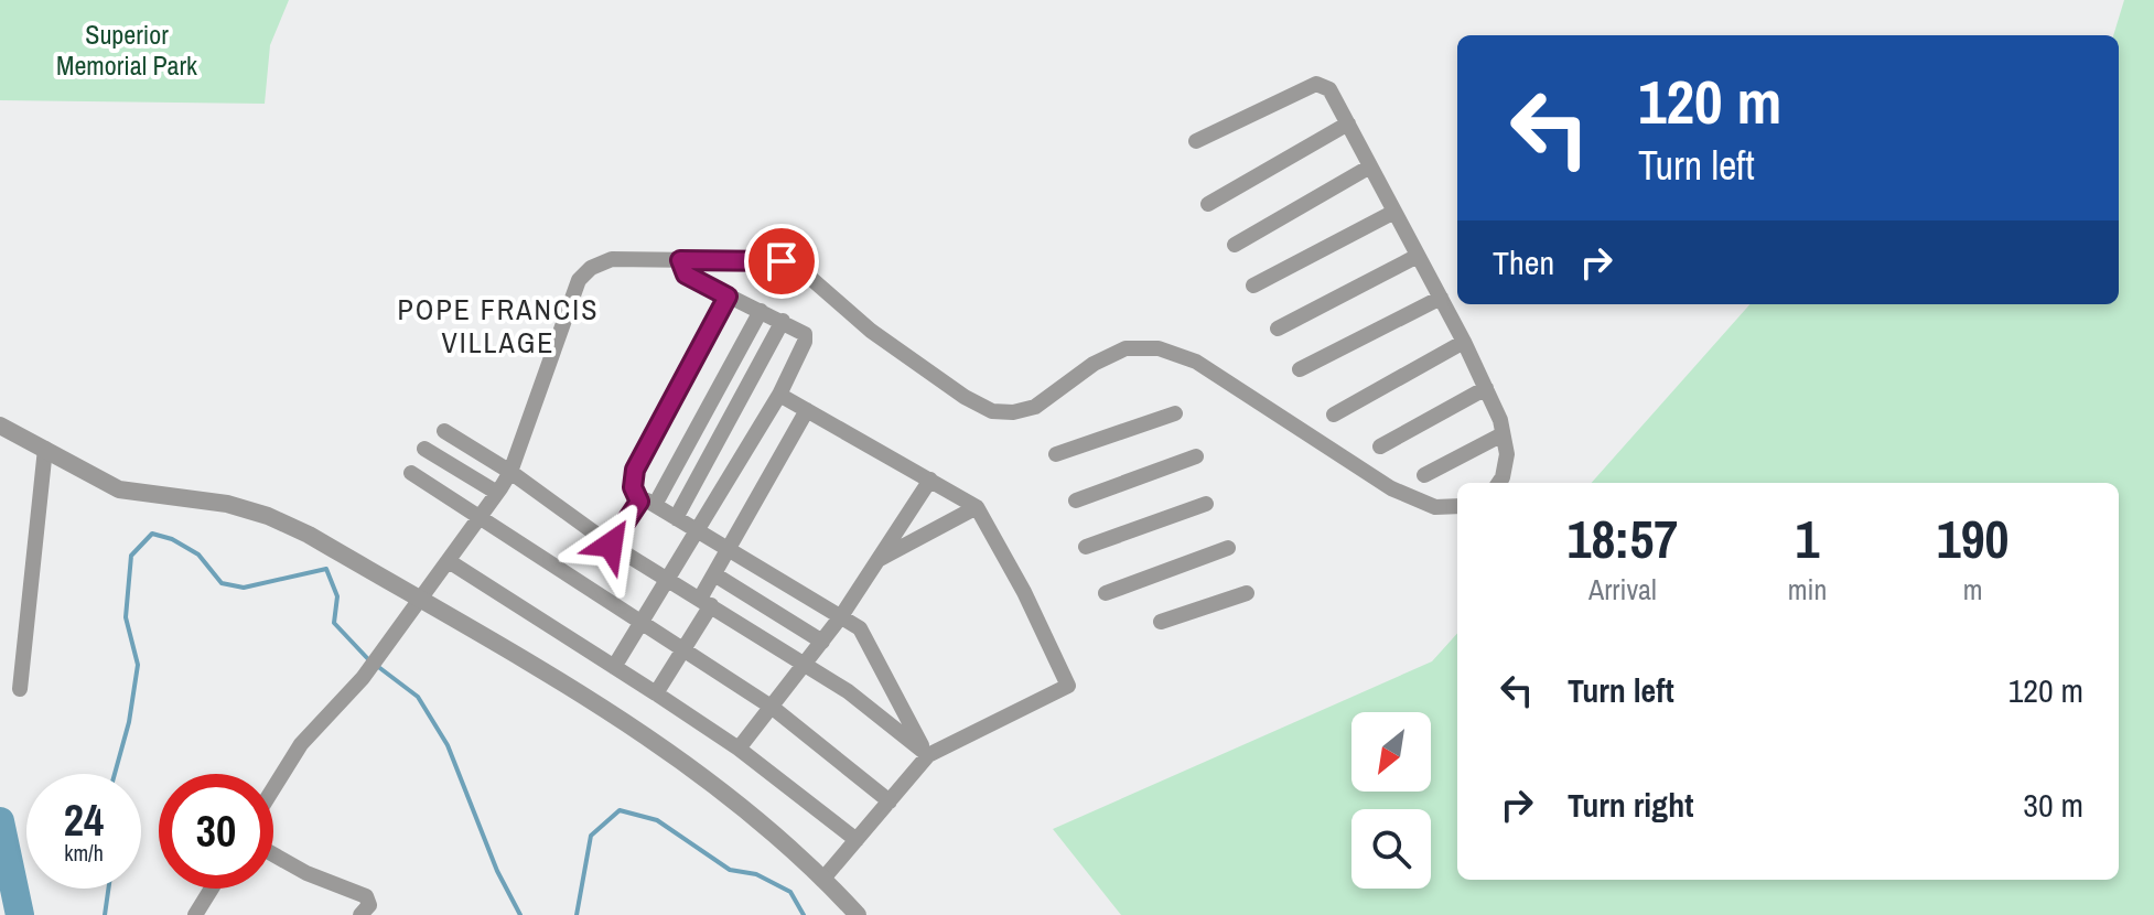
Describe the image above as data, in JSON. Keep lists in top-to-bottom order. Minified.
{"districts":["POPE FRANCIS VILLAGE"],"parks":["Superior Memorial Park"],"north":"bottom left","page":{"turn":["120 m","Turn left"],"then":"Then","eta":["18:57","Arrival","1","min","190","m"],"list":[{"name":"Turn left","value":"120 m"},{"name":"Turn right","value":"30 m"}],"speed":"24 km/h","limit":"30"}}
